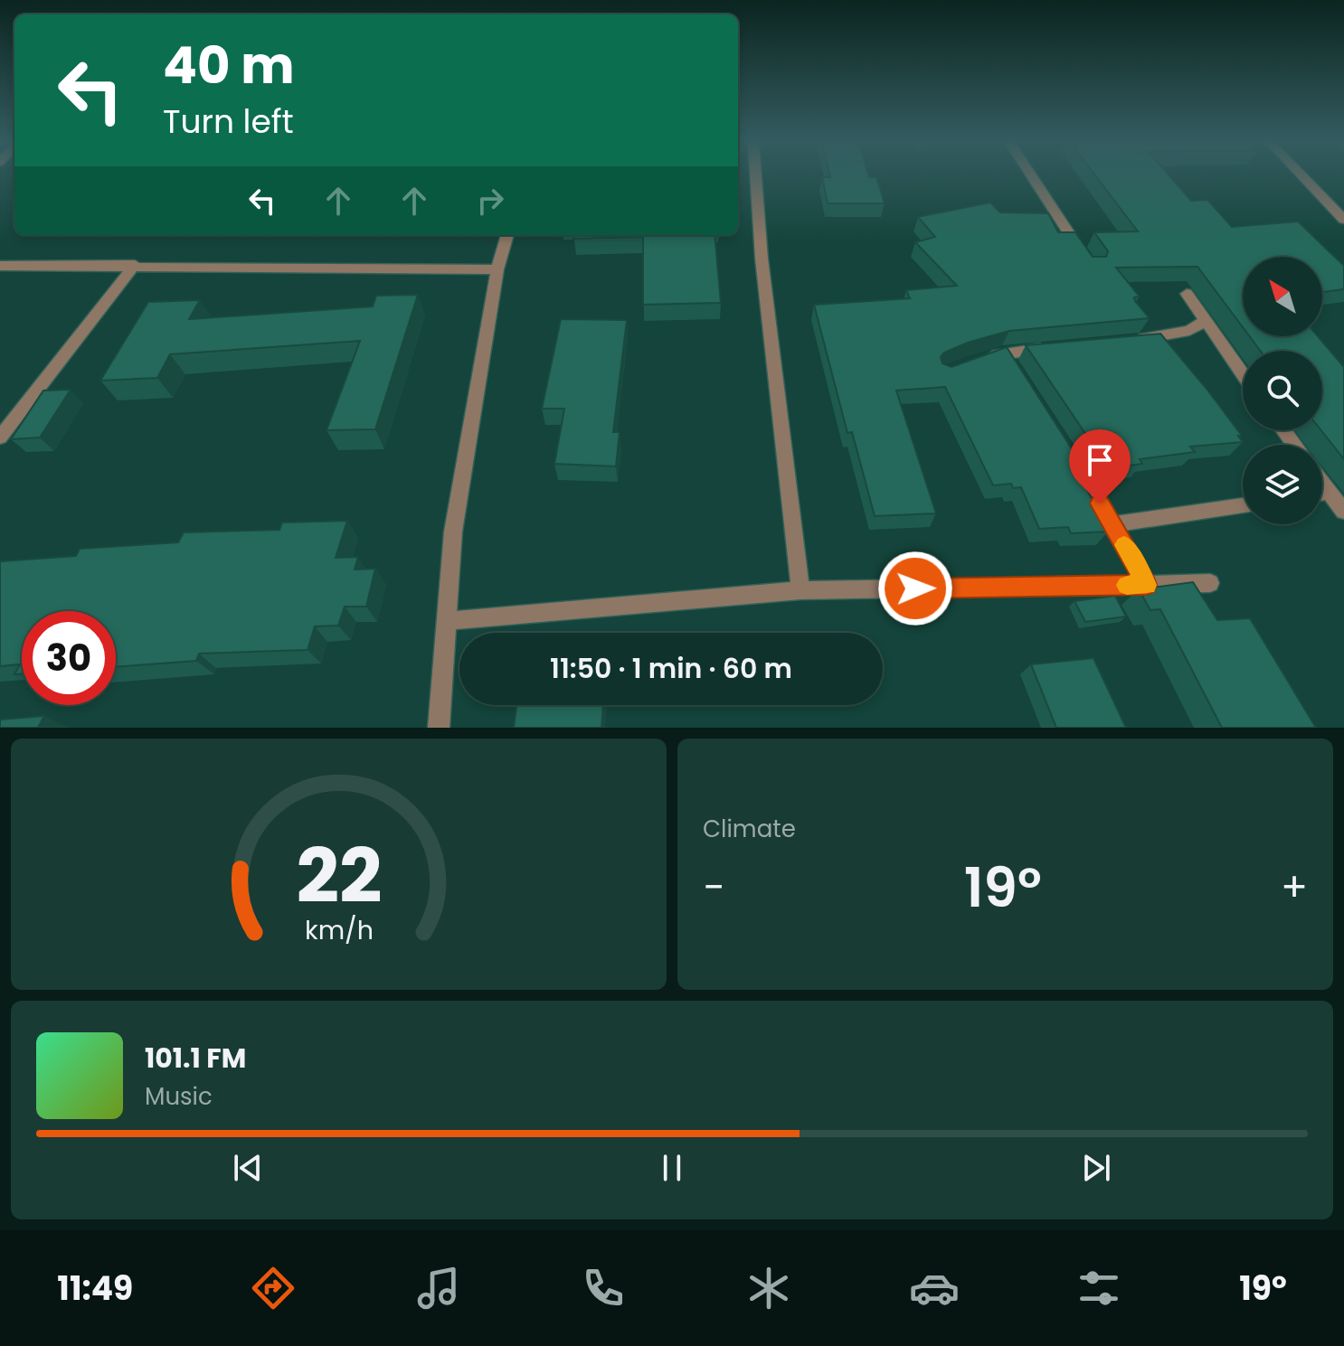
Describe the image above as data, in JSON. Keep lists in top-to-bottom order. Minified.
{"north":"top left","page":{"turn":["40 m","Turn left"],"limit":"30","trip":"11:50 · 1 min · 60 m","tile":"Climate","heat":["−","19°","+"],"song":["101.1 FM","Music"],"tabs":["11:49","19°"],"gauge":["22","km/h"]}}
